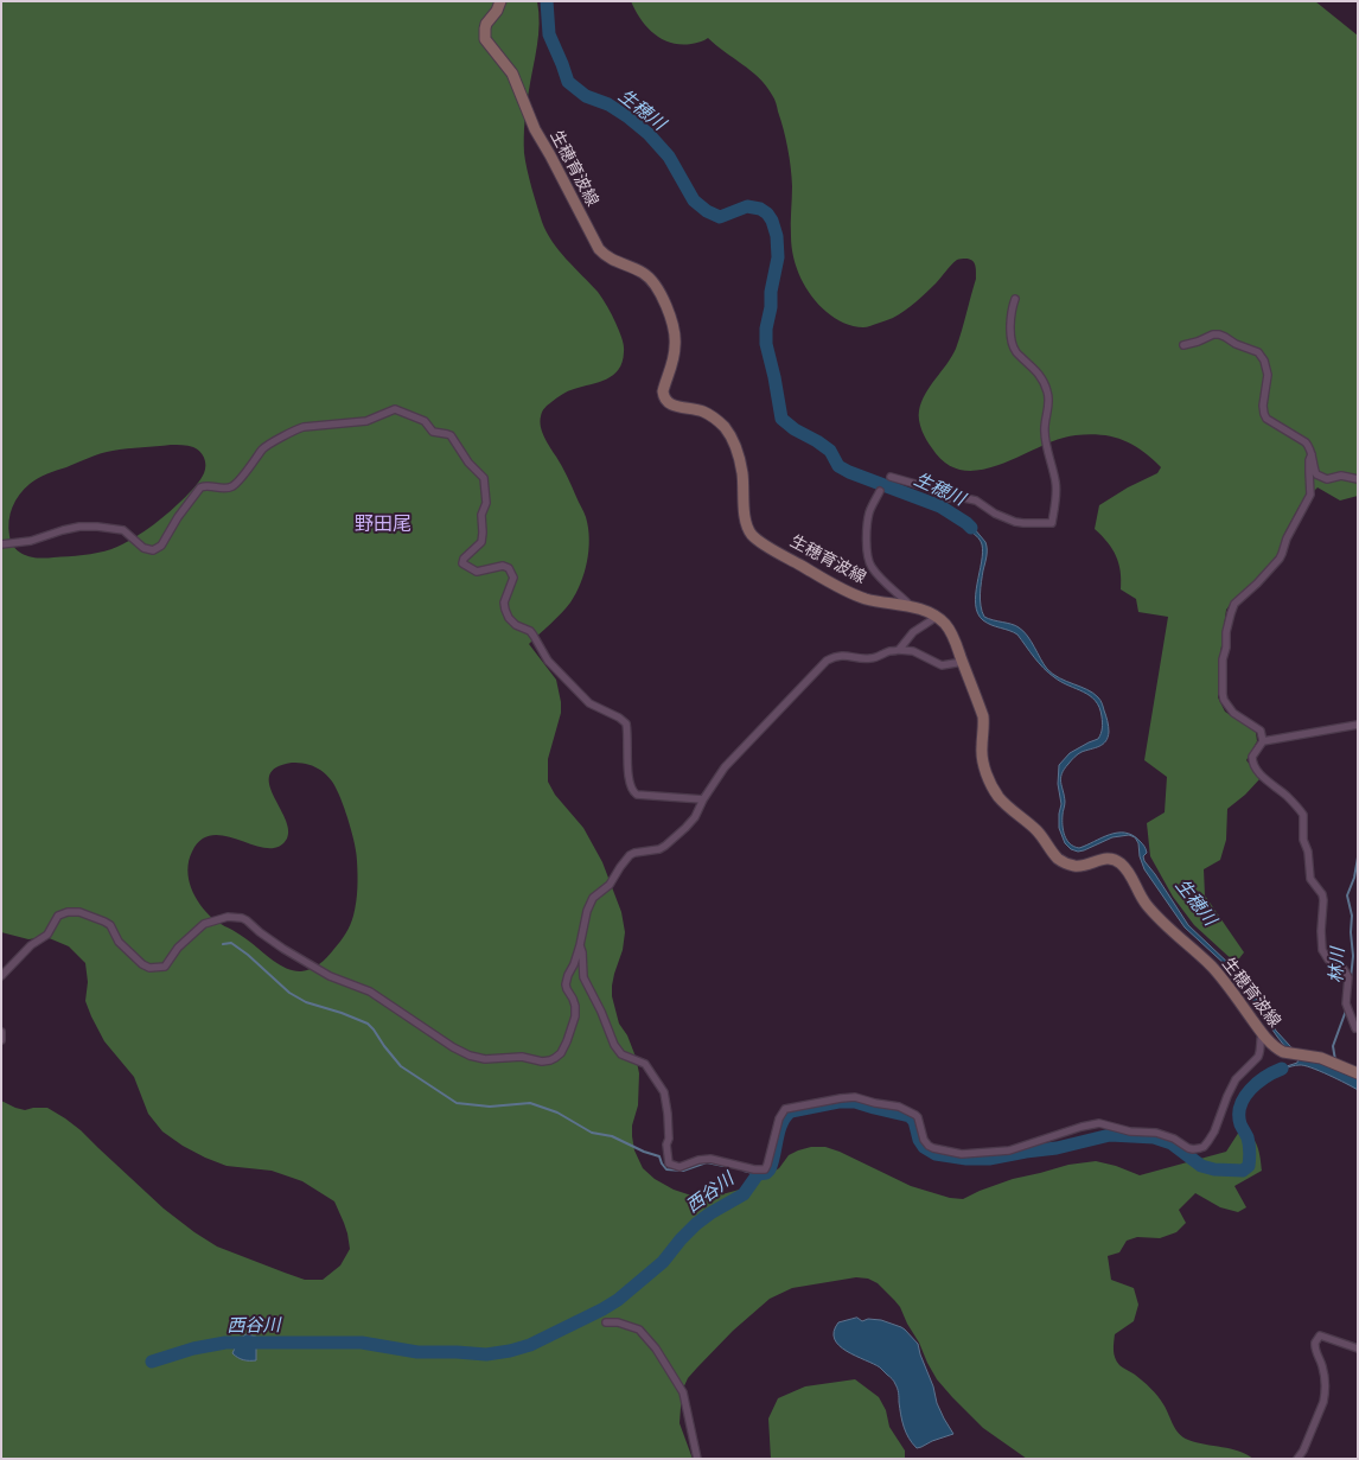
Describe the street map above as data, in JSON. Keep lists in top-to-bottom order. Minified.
{"streets":{"main road":["生穂育波線"]},"districts":["野田尾"],"water":["生穂川","林川","西谷川"]}
